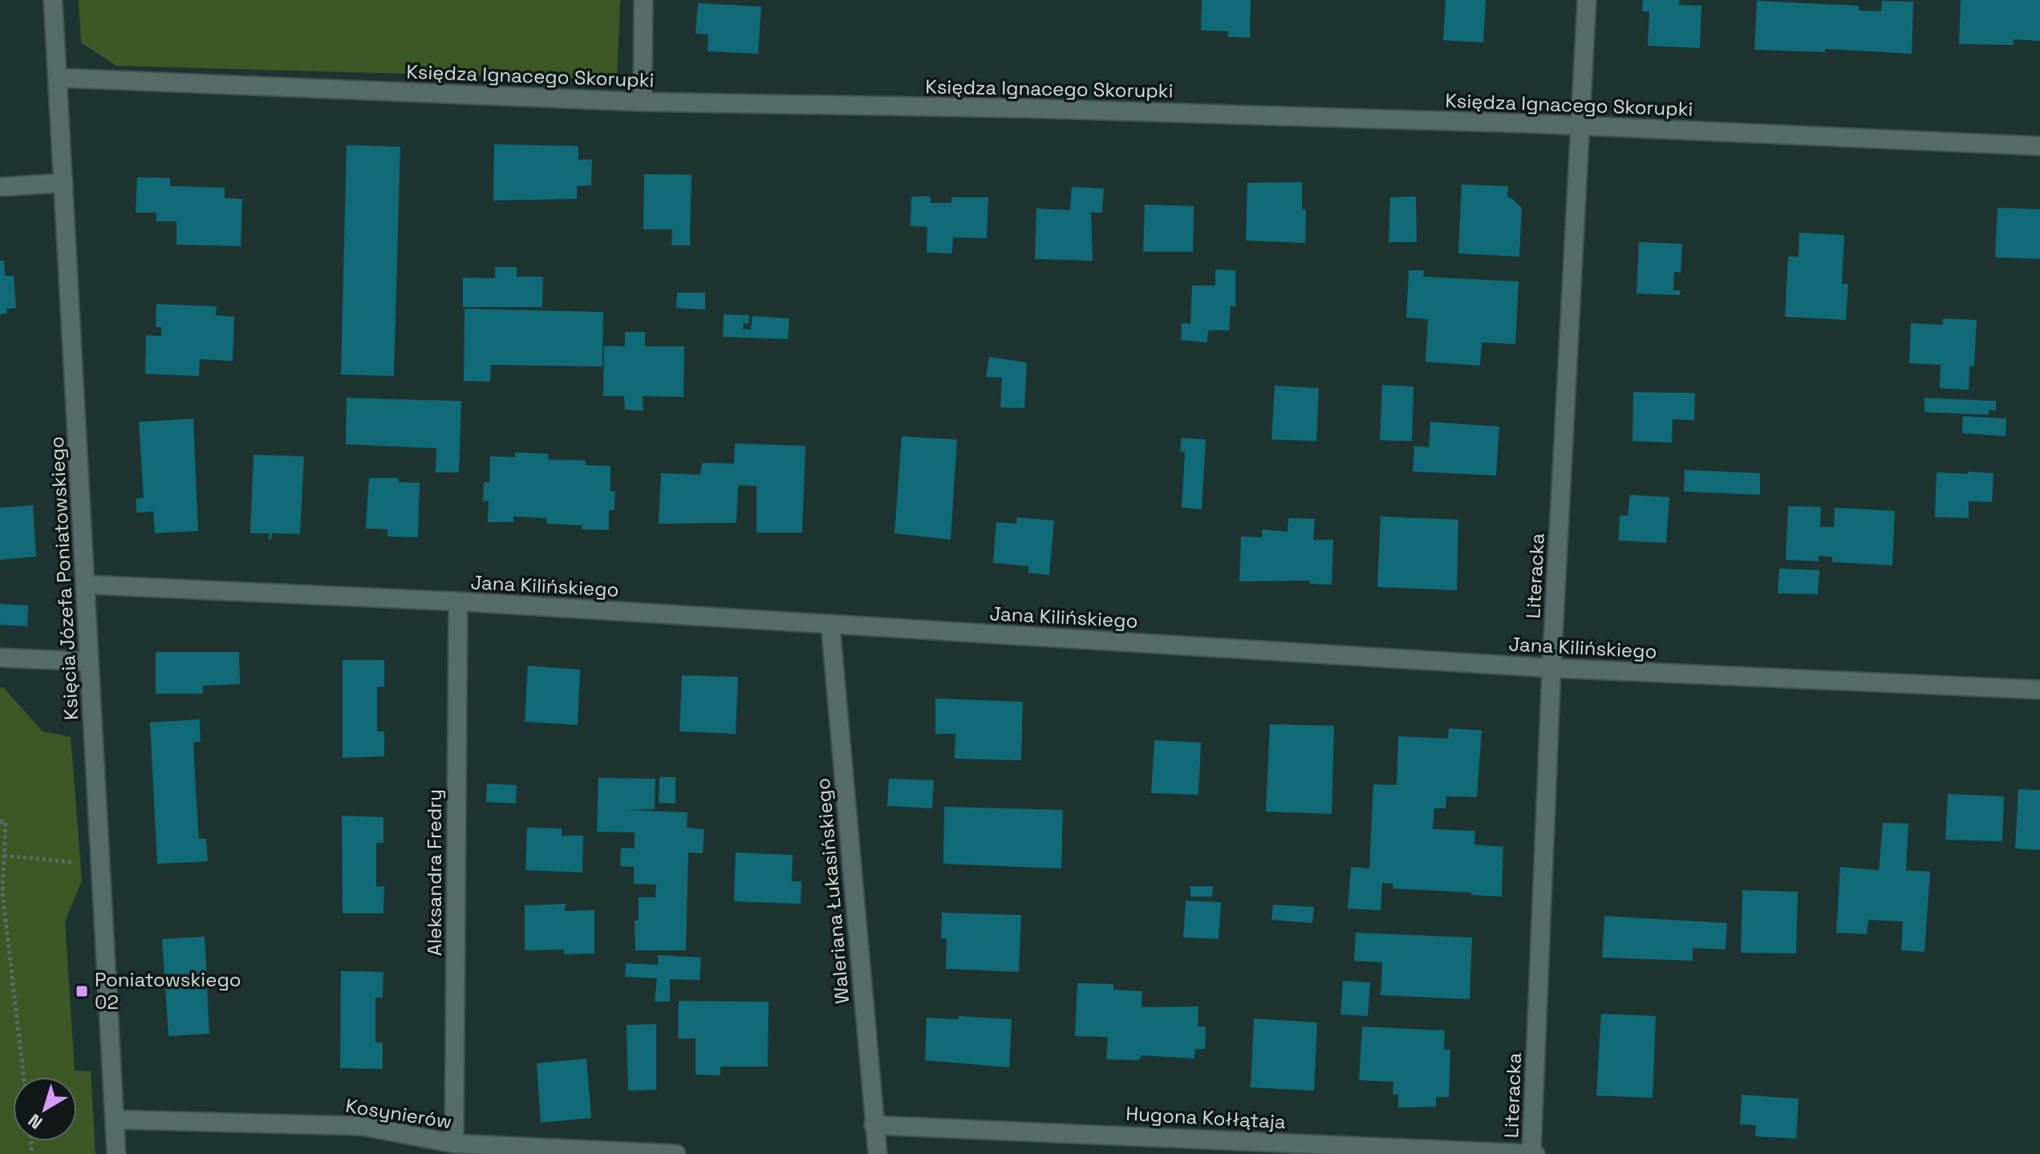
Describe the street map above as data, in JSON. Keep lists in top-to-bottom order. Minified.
{"streets":{"street":["Księdza Ignacego Skorupki","Literacka","Księcia Józefa Poniatowskiego","Jana Kilińskiego","Aleksandra Fredry","Waleriana Łukasińskiego","Kosynierów","Hugona Kołłątaja"]},"crossings":[["Księdza Ignacego Skorupki","Literacka"],["Księdza Ignacego Skorupki","Księcia Józefa Poniatowskiego"],["Literacka","Jana Kilińskiego"],["Literacka","Hugona Kołłątaja"],["Księcia Józefa Poniatowskiego","Jana Kilińskiego"],["Księcia Józefa Poniatowskiego","Kosynierów"],["Jana Kilińskiego","Aleksandra Fredry"],["Jana Kilińskiego","Waleriana Łukasińskiego"],["Aleksandra Fredry","Kosynierów"],["Waleriana Łukasińskiego","Hugona Kołłątaja"]],"places":{"transit":["Poniatowskiego 02"]},"north":"bottom left"}
